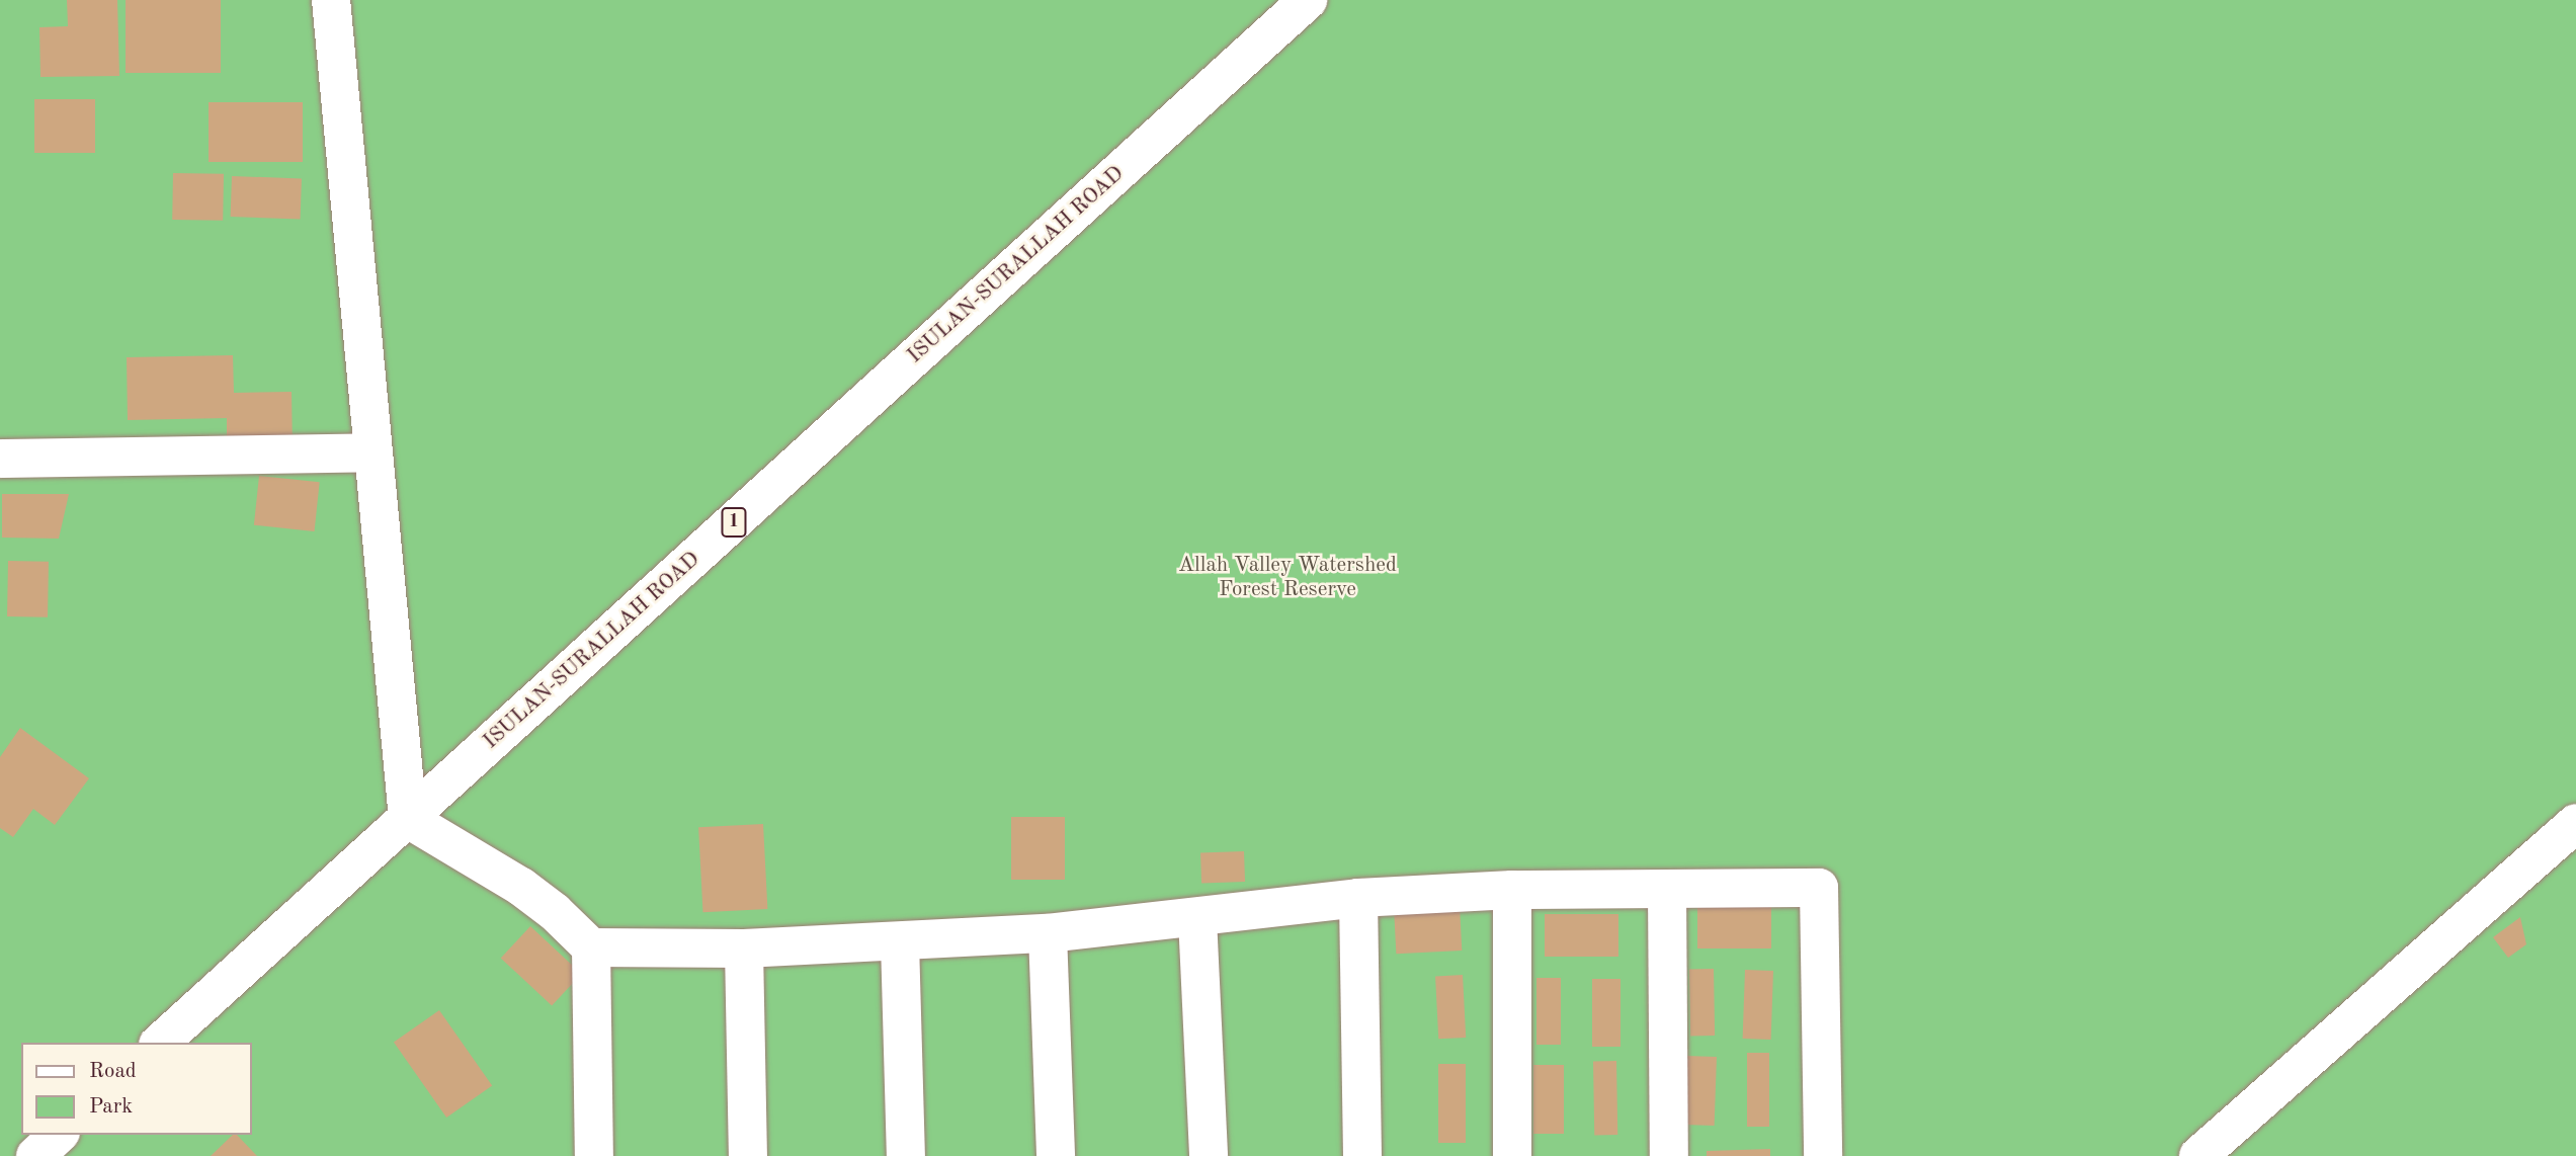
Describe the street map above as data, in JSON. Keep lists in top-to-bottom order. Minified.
{"streets":{"main road":["ISULAN-SURALLAH ROAD","1"]},"parks":["Allah Valley Watershed Forest Reserve"],"legend":["Road","Park"]}
